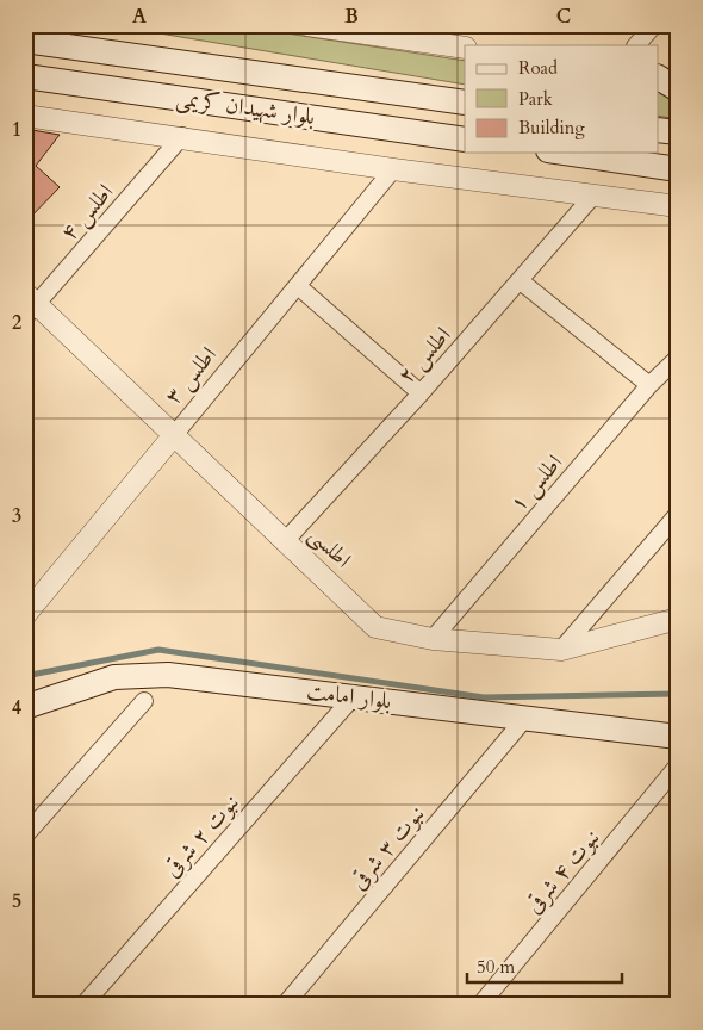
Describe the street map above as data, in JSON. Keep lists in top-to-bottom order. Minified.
{"streets":{"main road":["بلوار شهیدان کریمی","بلوار امامت"],"street":["اطلس ۴","اطلس ۲","اطلس ۳","اطلس ۱","اطلسی","نبوت ۲ شرقی","نبوت ۳ شرقی","نبوت ۴ شرقی"]},"crossings":[["اطلس ۴","اطلسی"],["اطلس ۲","اطلسی"],["اطلس ۳","اطلسی"],["اطلس ۱","اطلسی"],["بلوار امامت","نبوت ۲ شرقی"],["بلوار امامت","نبوت ۳ شرقی"]],"legend":["Road","Park","Building"],"scale_bar":"50 m","grid":{"columns":["A","B","C"],"rows":["1","2","3","4","5"]}}
